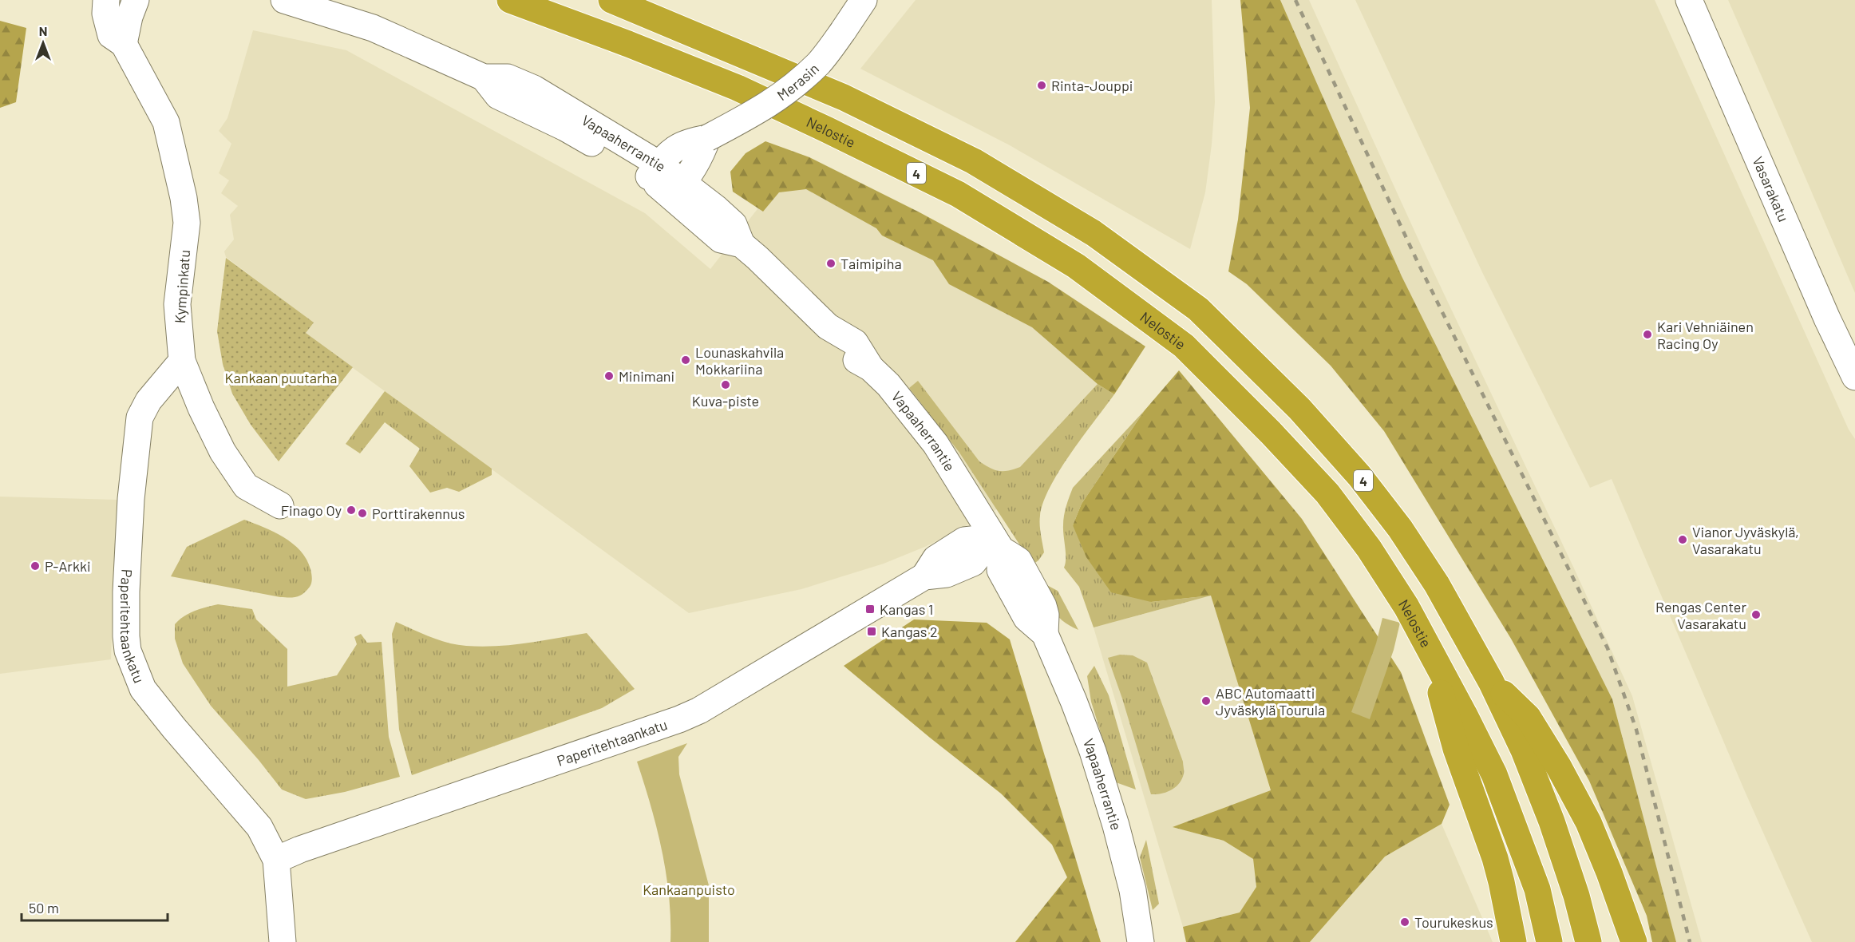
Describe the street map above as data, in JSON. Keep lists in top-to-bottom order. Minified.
{"streets":{"highway":["Nelostie","4"],"street":["Merasin","Vapaaherrantie","Vasarakatu","Kympinkatu","Paperitehtaankatu"]},"crossings":[["Merasin","Vapaaherrantie"],["Vapaaherrantie","Paperitehtaankatu"],["Kympinkatu","Paperitehtaankatu"]],"parks":["Kankaan puutarha","Kankaanpuisto"],"places":{"other":["Rinta-Jouppi","Taimipiha","Kari Vehniäinen Racing Oy","Lounaskahvila Mokkariina","Minimani","Kuva-piste","Finago Oy","Porttirakennus","Vianor Jyväskylä, Vasarakatu","P-Arkki","Rengas Center Vasarakatu","ABC Automaatti Jyväskylä Tourula","Tourukeskus"],"transit":["Kangas 1","Kangas 2"]},"scale_bar":"50 m","north":"top"}
